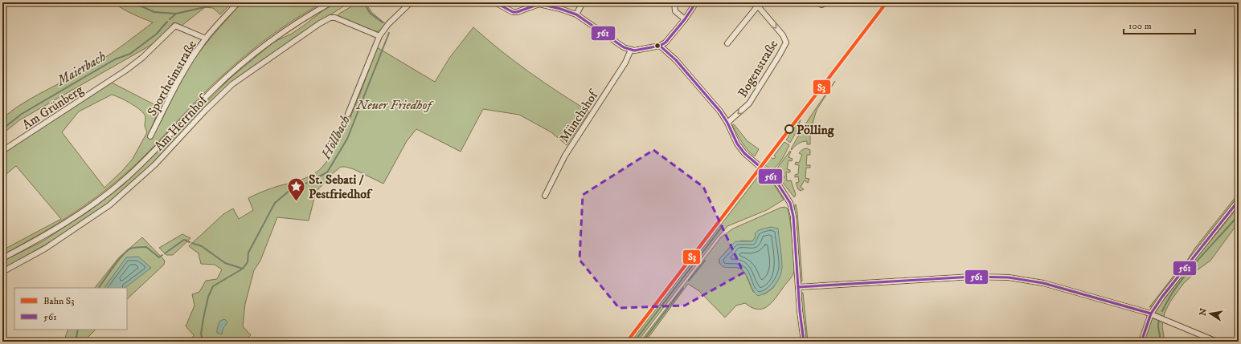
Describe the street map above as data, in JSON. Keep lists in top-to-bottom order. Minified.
{"streets":{"street":["Bogenstraße","Sportheimstraße","Am Grünberg","Münchshof","Am Herrnhof"]},"crossings":[["Sportheimstraße","Am Grünberg"]],"one_way":["Bogenstraße"],"water":["Maierbach","Höllbach"],"parks":["Neuer Friedhof"],"places":{"other":["Pölling"],"place":["St. Sebati / Pestfriedhof"]},"lines":["rail line S3","transit line 561"],"legend":["Bahn S3","561"],"scale_bar":"100 m","north":"left"}
